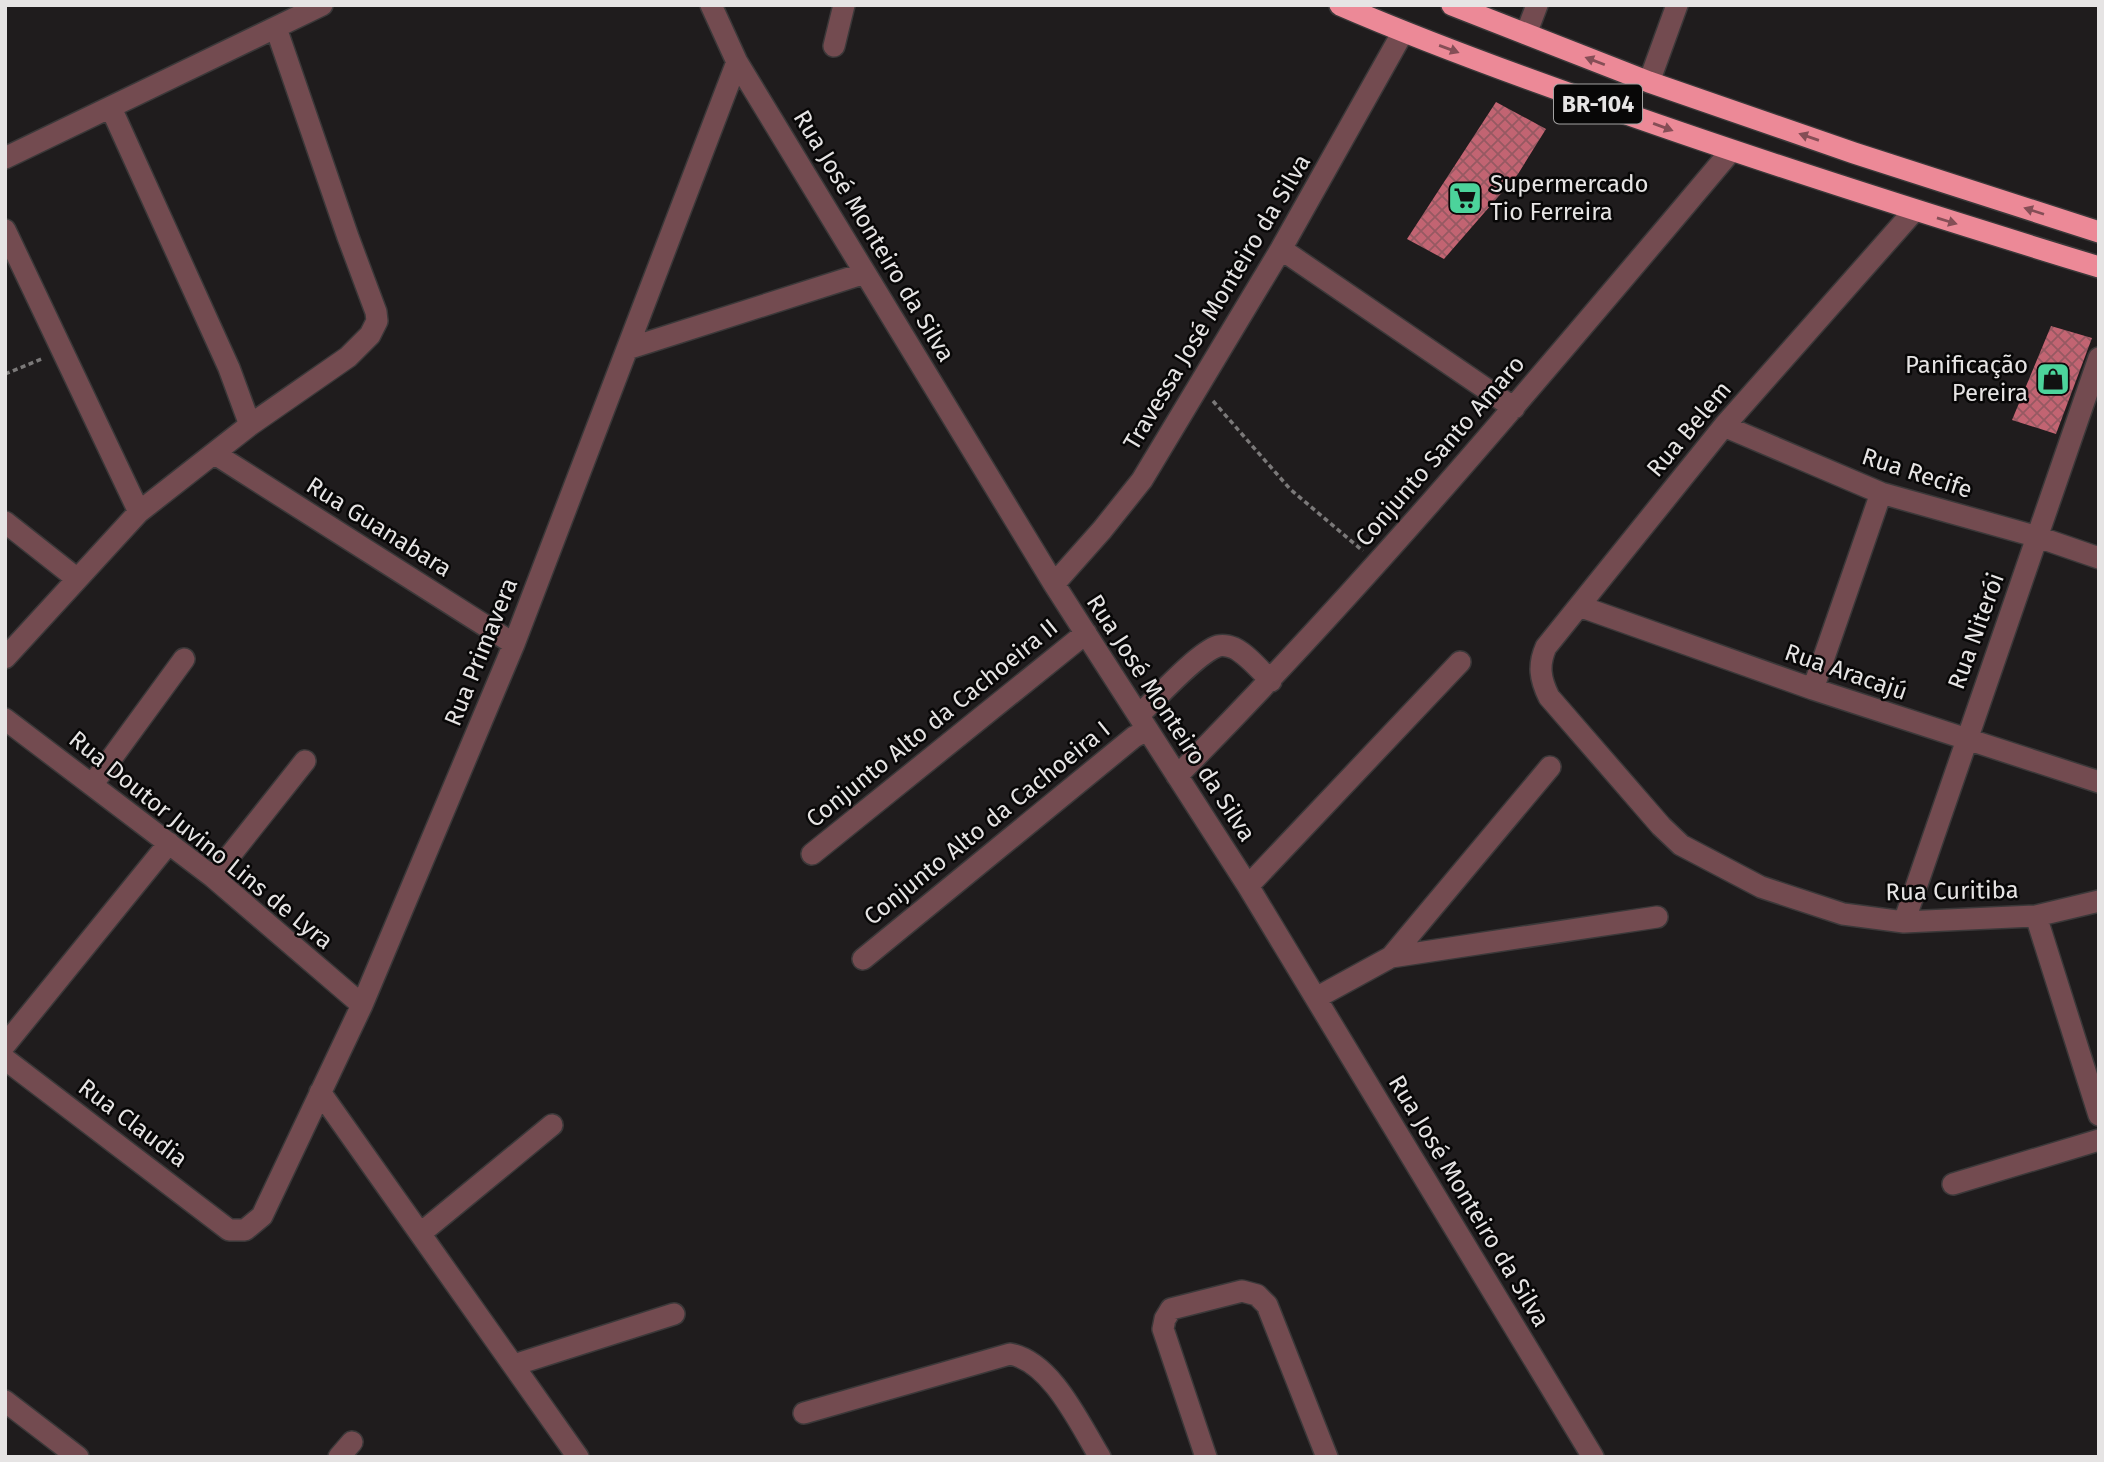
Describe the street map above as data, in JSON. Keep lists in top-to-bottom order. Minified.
{"streets":{"highway":["BR-104"],"street":["Rua José Monteiro da Silva","Travessa José Monteiro da Silva","Rua Belem","Conjunto Santo Amaro","Rua Recife","Rua Guanabara","Rua Niterói","Rua Primavera","Rua Aracajú","Conjunto Alto da Cachoeira II","Conjunto Alto da Cachoeira I","Rua Doutor Juvino Lins de Lyra","Rua Curitiba","Rua Claudia"]},"crossings":[["BR-104","Travessa José Monteiro da Silva"],["BR-104","Rua Belem"],["BR-104","Conjunto Santo Amaro"],["Rua José Monteiro da Silva","Travessa José Monteiro da Silva"],["Rua José Monteiro da Silva","Conjunto Santo Amaro"],["Rua José Monteiro da Silva","Rua Primavera"],["Rua José Monteiro da Silva","Conjunto Alto da Cachoeira II"],["Rua José Monteiro da Silva","Conjunto Alto da Cachoeira I"],["Rua Belem","Rua Recife"],["Rua Belem","Rua Aracajú"],["Rua Belem","Rua Curitiba"],["Conjunto Santo Amaro","Conjunto Alto da Cachoeira I"],["Rua Recife","Rua Niterói"],["Rua Guanabara","Rua Primavera"],["Rua Niterói","Rua Aracajú"],["Rua Niterói","Rua Curitiba"],["Rua Primavera","Rua Doutor Juvino Lins de Lyra"],["Rua Primavera","Rua Claudia"]],"places":{"supermarket":["Supermercado Tio Ferreira"],"shop":["Panificação Pereira"]}}
